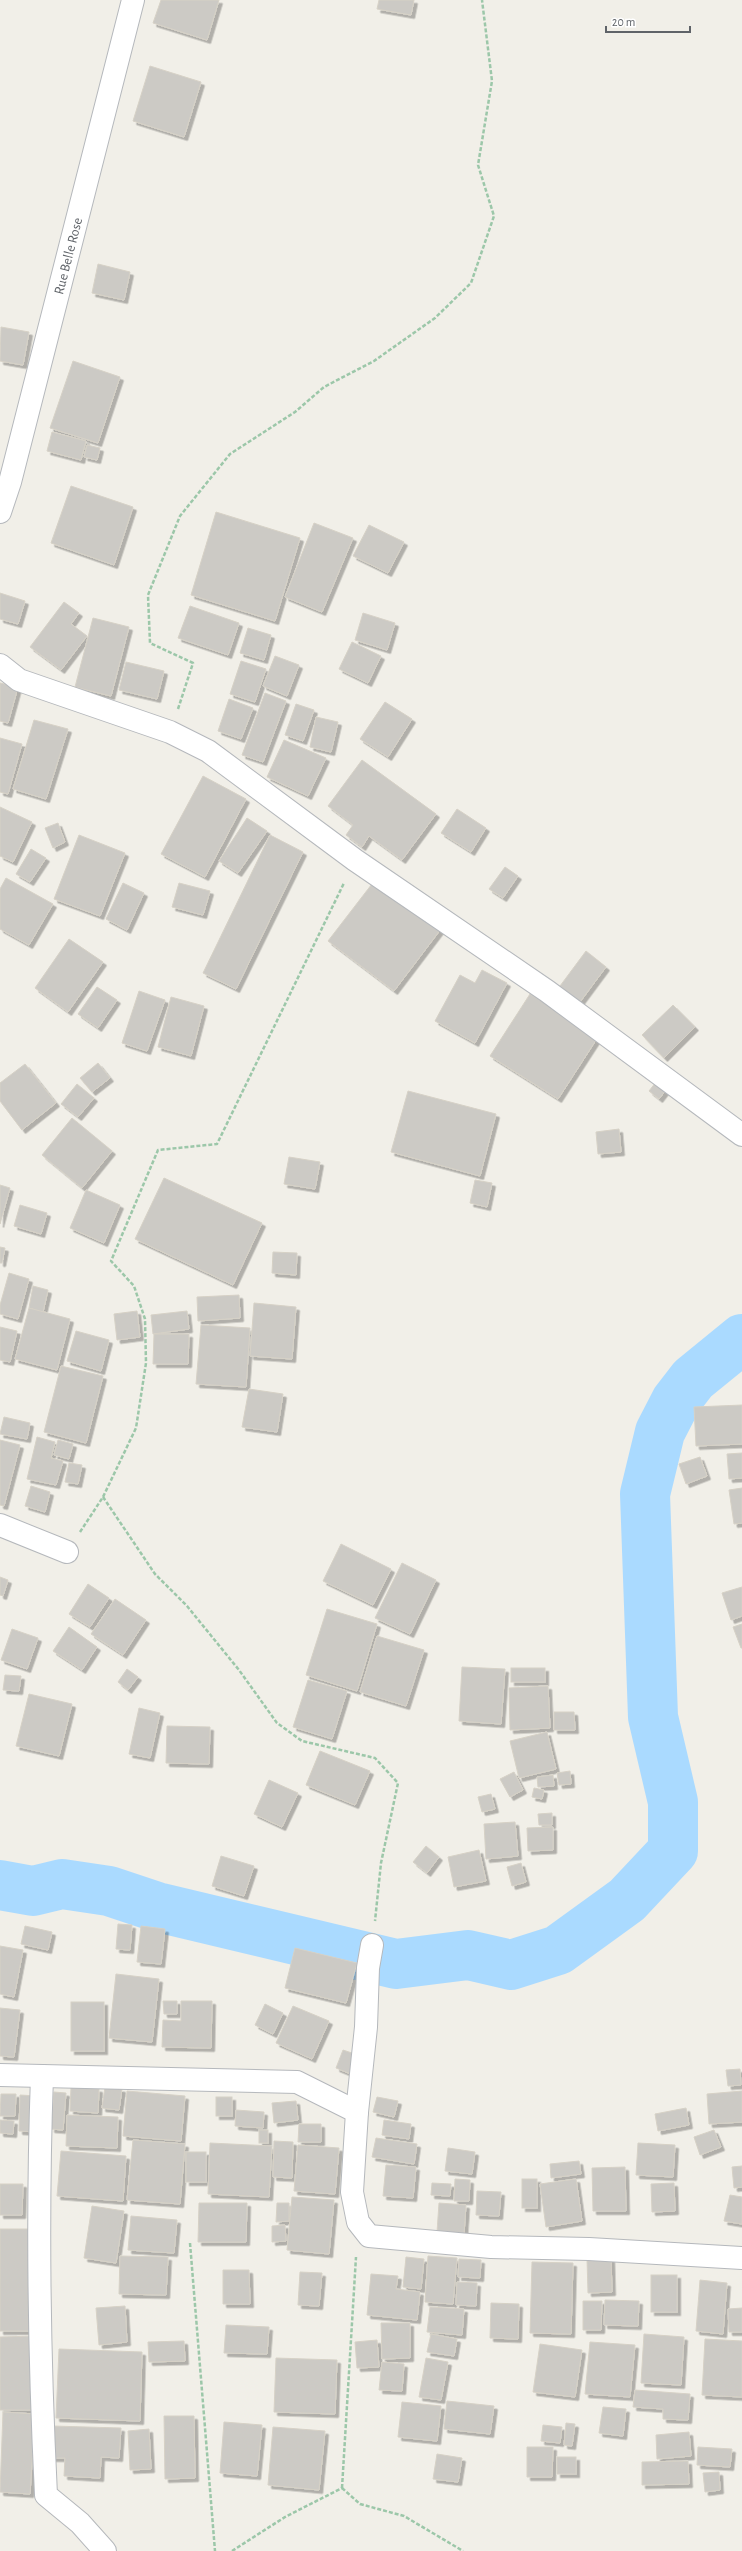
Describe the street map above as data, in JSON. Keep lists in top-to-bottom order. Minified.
{"streets":{"street":["Rue Belle Rose"]},"scale_bar":"20 m"}
